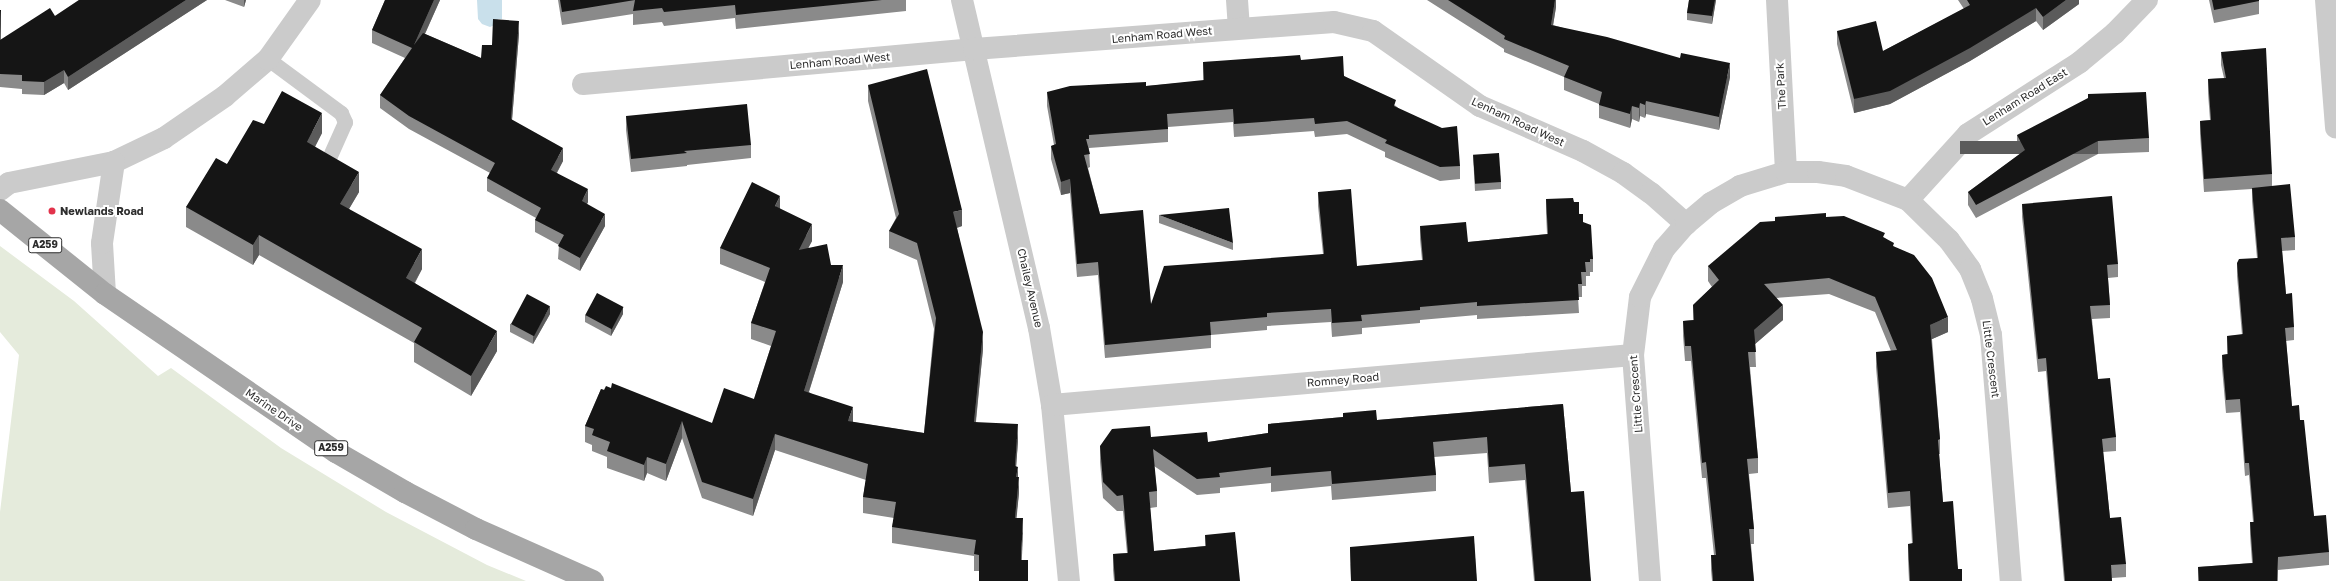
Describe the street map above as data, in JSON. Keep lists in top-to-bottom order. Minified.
{"streets":{"main road":["A259","Marine Drive"],"street":["Lenham Road West","The Park","Lenham Road East","Chailey Avenue","Little Crescent","Romney Road"]},"crossings":[["Lenham Road West","Chailey Avenue"],["Lenham Road West","Little Crescent"],["The Park","Little Crescent"],["Lenham Road East","Little Crescent"],["Chailey Avenue","Romney Road"],["Little Crescent","Romney Road"]],"places":["Newlands Road"]}
